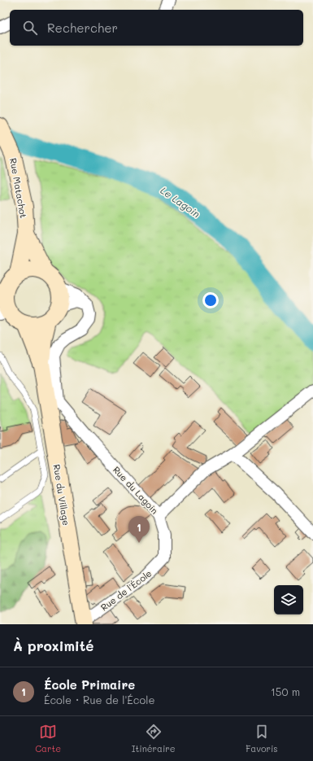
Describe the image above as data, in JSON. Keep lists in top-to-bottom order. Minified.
{"streets":{"main road":["Rue Matachot","Rue du Village"],"street":["Rue du Lagoin","Rue de l'École"]},"crossings":[["Rue Matachot","Rue du Village"],["Rue du Lagoin","Rue de l'École"],["Rue du Village","Rue de l'École"]],"water":["Le Lagoin"],"page":{"search":"Rechercher","pins":"1","heading":"À proximité","list":[{"mark":"1","name":"École Primaire","note":"École · Rue de l'École","value":"150 m"}],"nav":["Carte","Itinéraire","Favoris"]}}
